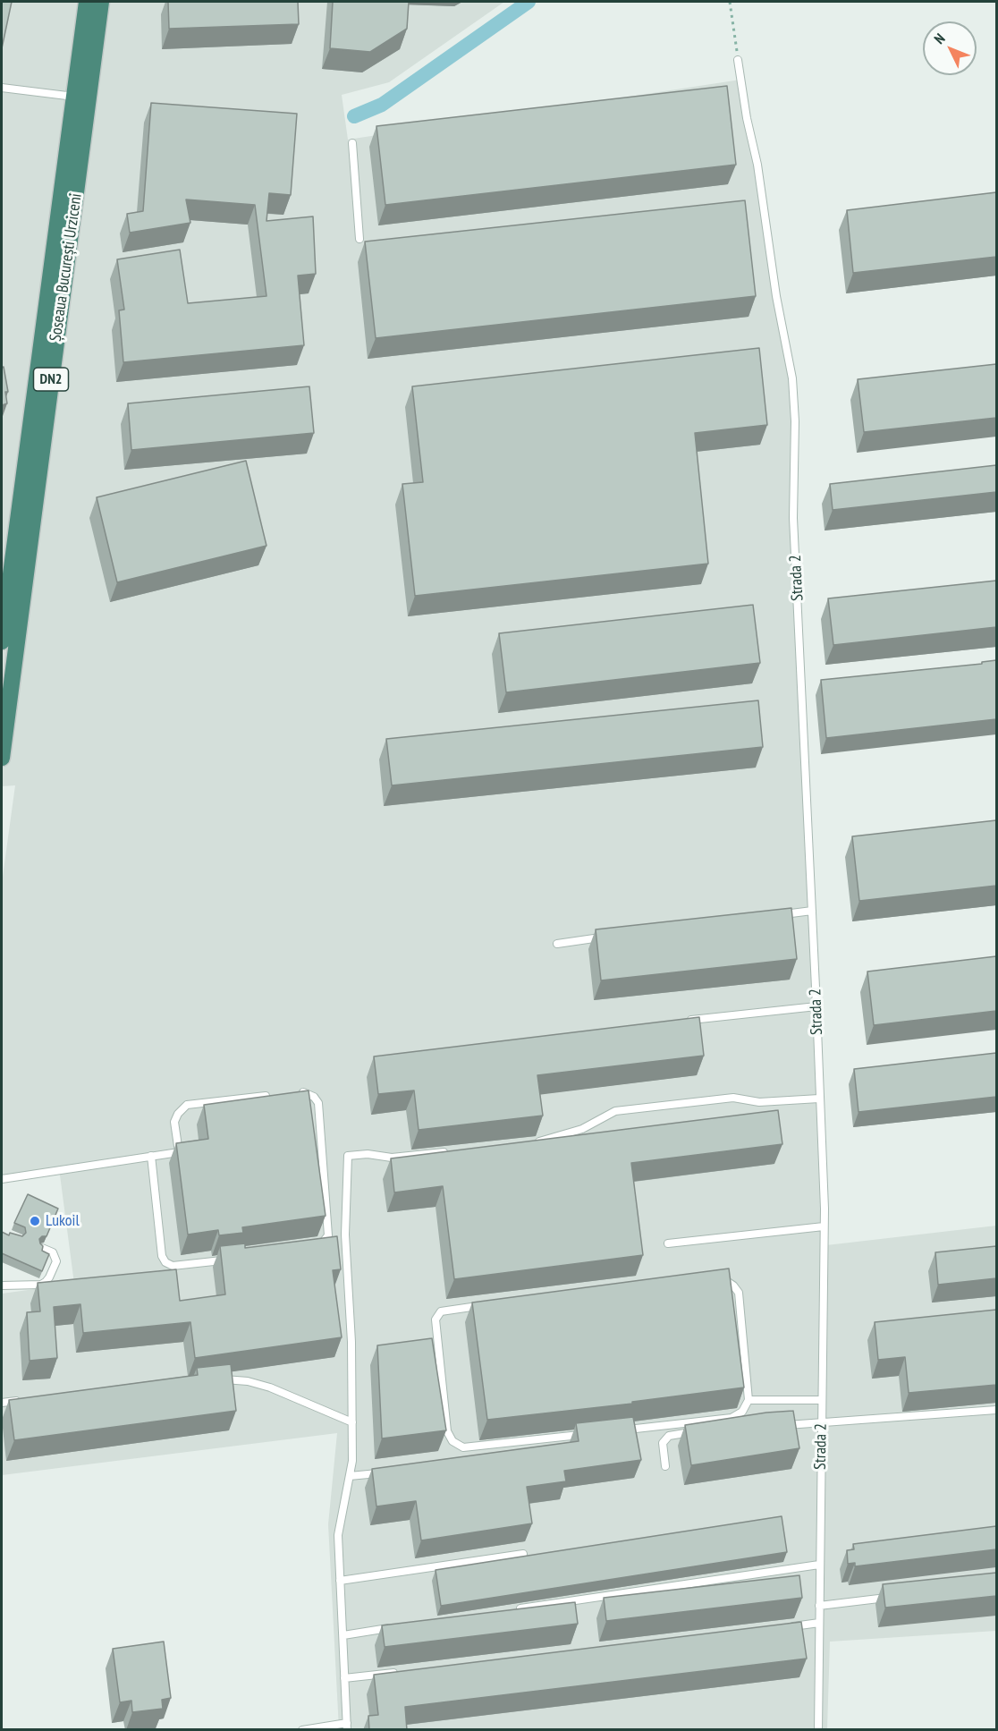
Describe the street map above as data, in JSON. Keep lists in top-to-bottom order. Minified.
{"streets":{"highway":["Șoseaua București Urziceni","DN2"],"lane":["Strada 2"]},"places":["Lukoil"],"north":"top left"}
